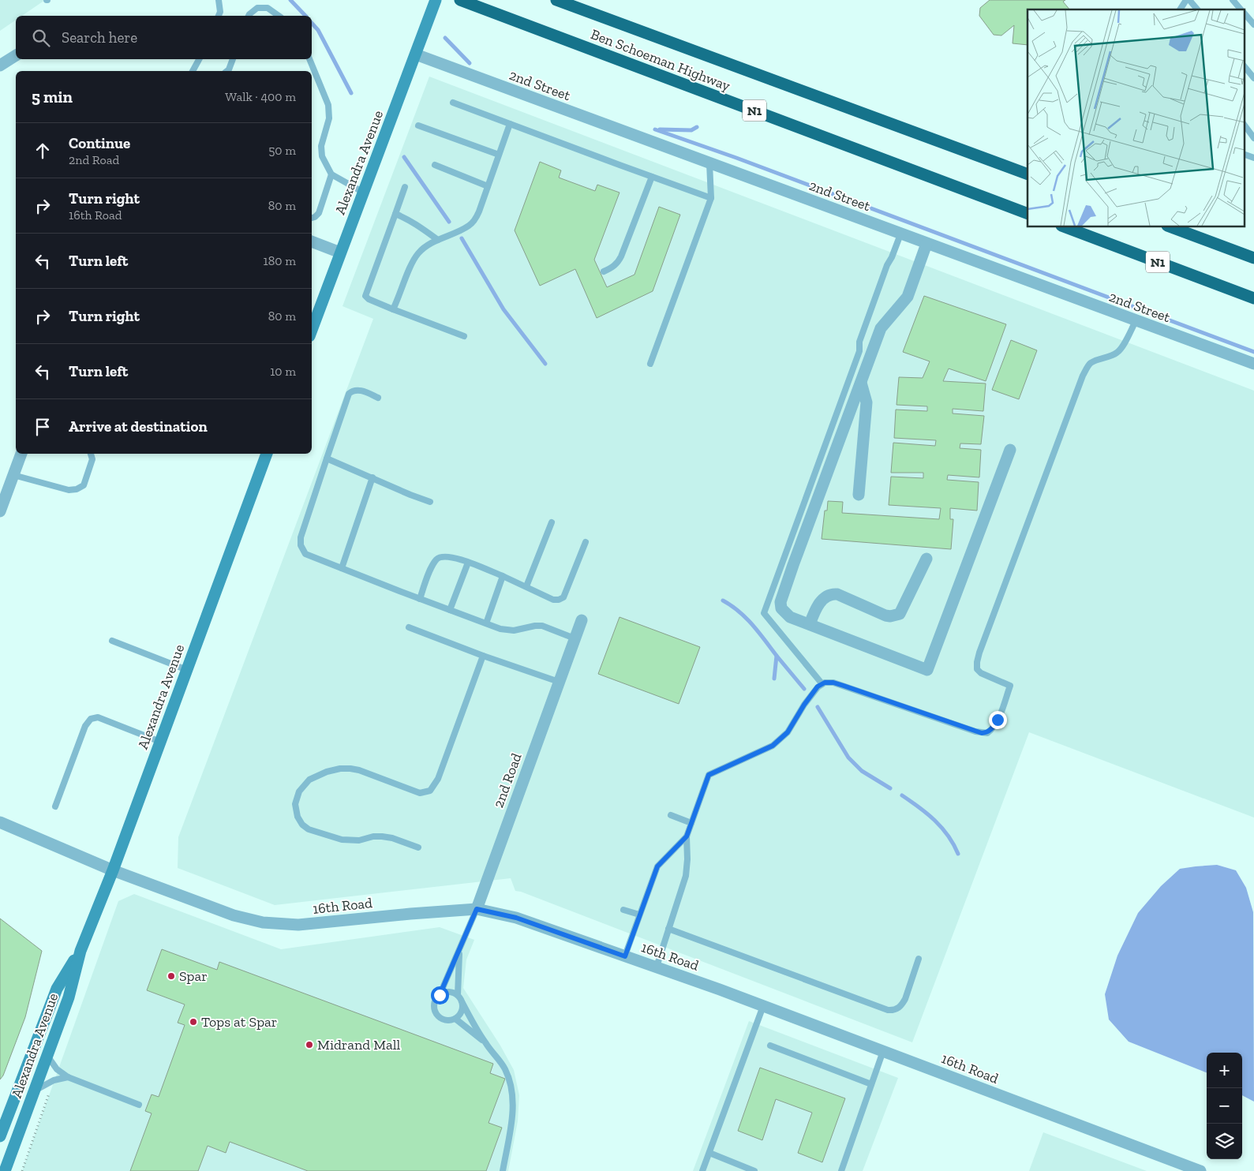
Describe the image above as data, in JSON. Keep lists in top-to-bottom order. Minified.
{"streets":{"highway":["Ben Schoeman Highway","N1"],"main road":["Alexandra Avenue"],"street":["2nd Street","2nd Road","16th Road"]},"crossings":[["2nd Street","Alexandra Avenue"],["Alexandra Avenue","16th Road"],["2nd Road","16th Road"]],"places":["Spar","Tops at Spar","Midrand Mall"],"page":{"search":"Search here","heading":["5 min","Walk · 400 m"],"list":[["Continue","2nd Road","50 m"],["Turn right","16th Road","80 m"],["Turn left","180 m"],["Turn right","80 m"],["Turn left","10 m"],"Arrive at destination"],"map_buttons":["+","−"]}}
